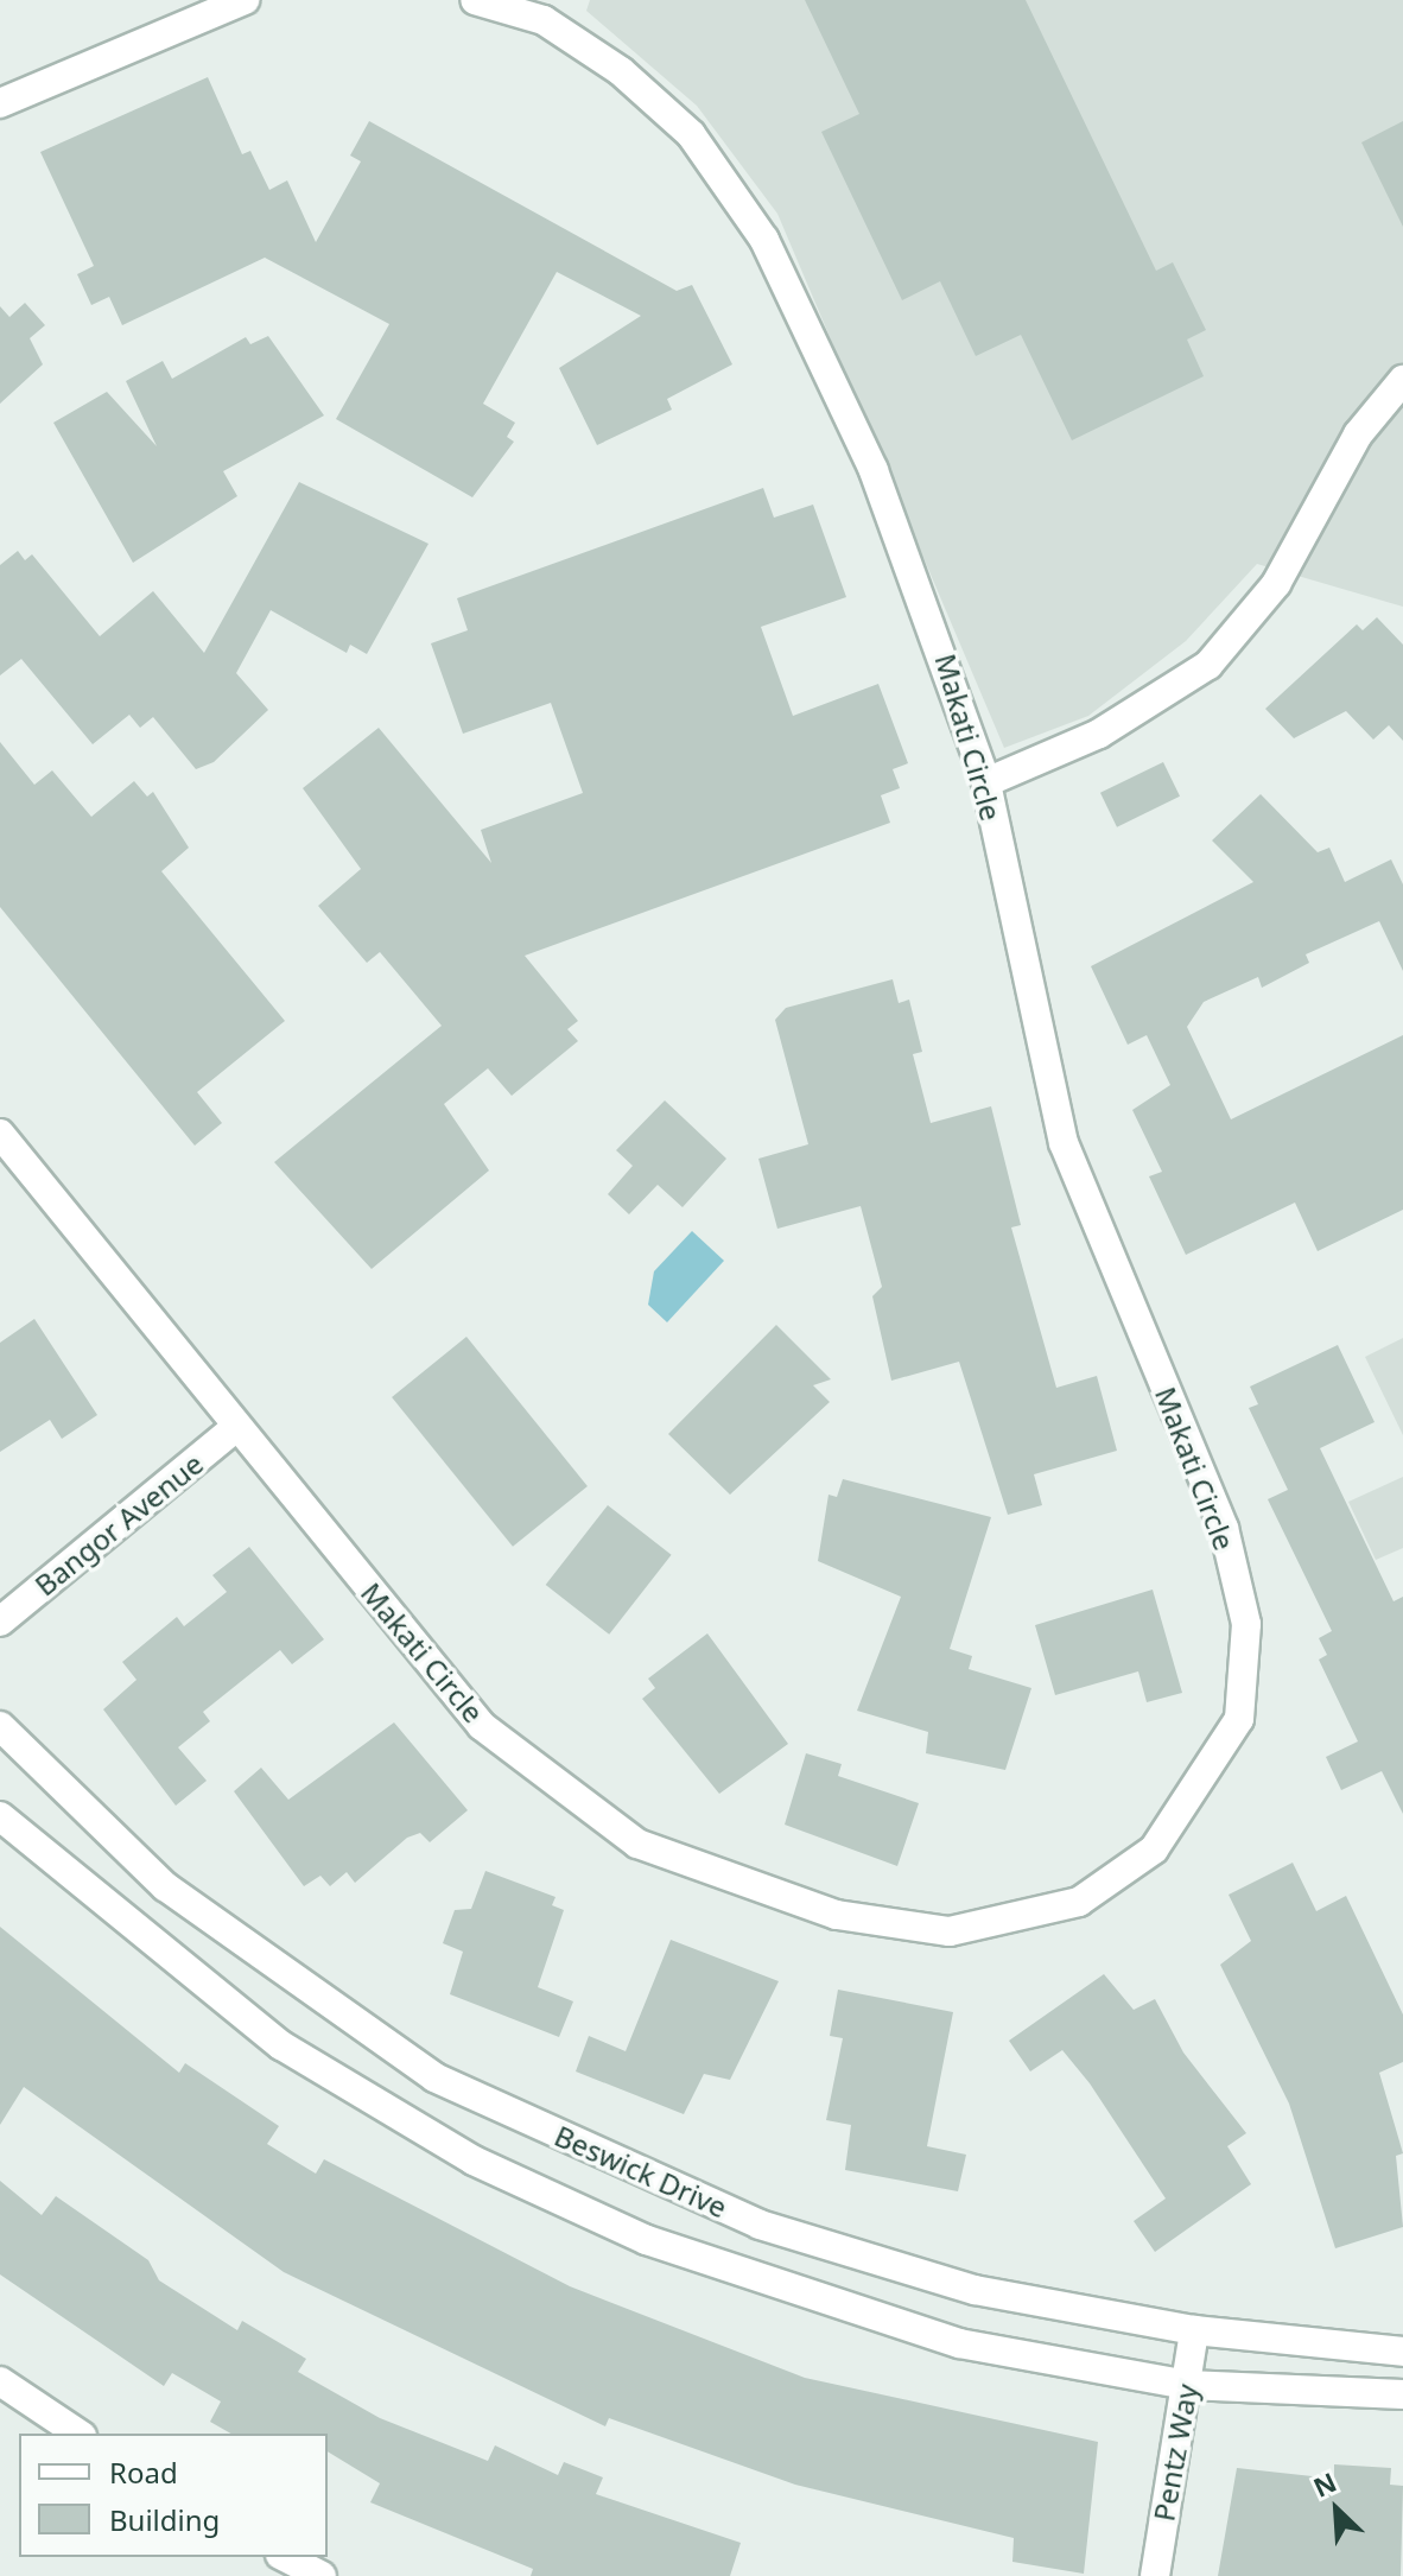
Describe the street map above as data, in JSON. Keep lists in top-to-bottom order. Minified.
{"streets":{"street":["Makati Circle","Bangor Avenue","Beswick Drive","Pentz Way"]},"crossings":[["Makati Circle","Bangor Avenue"],["Beswick Drive","Pentz Way"]],"legend":["Road","Building"],"north":"top left"}
